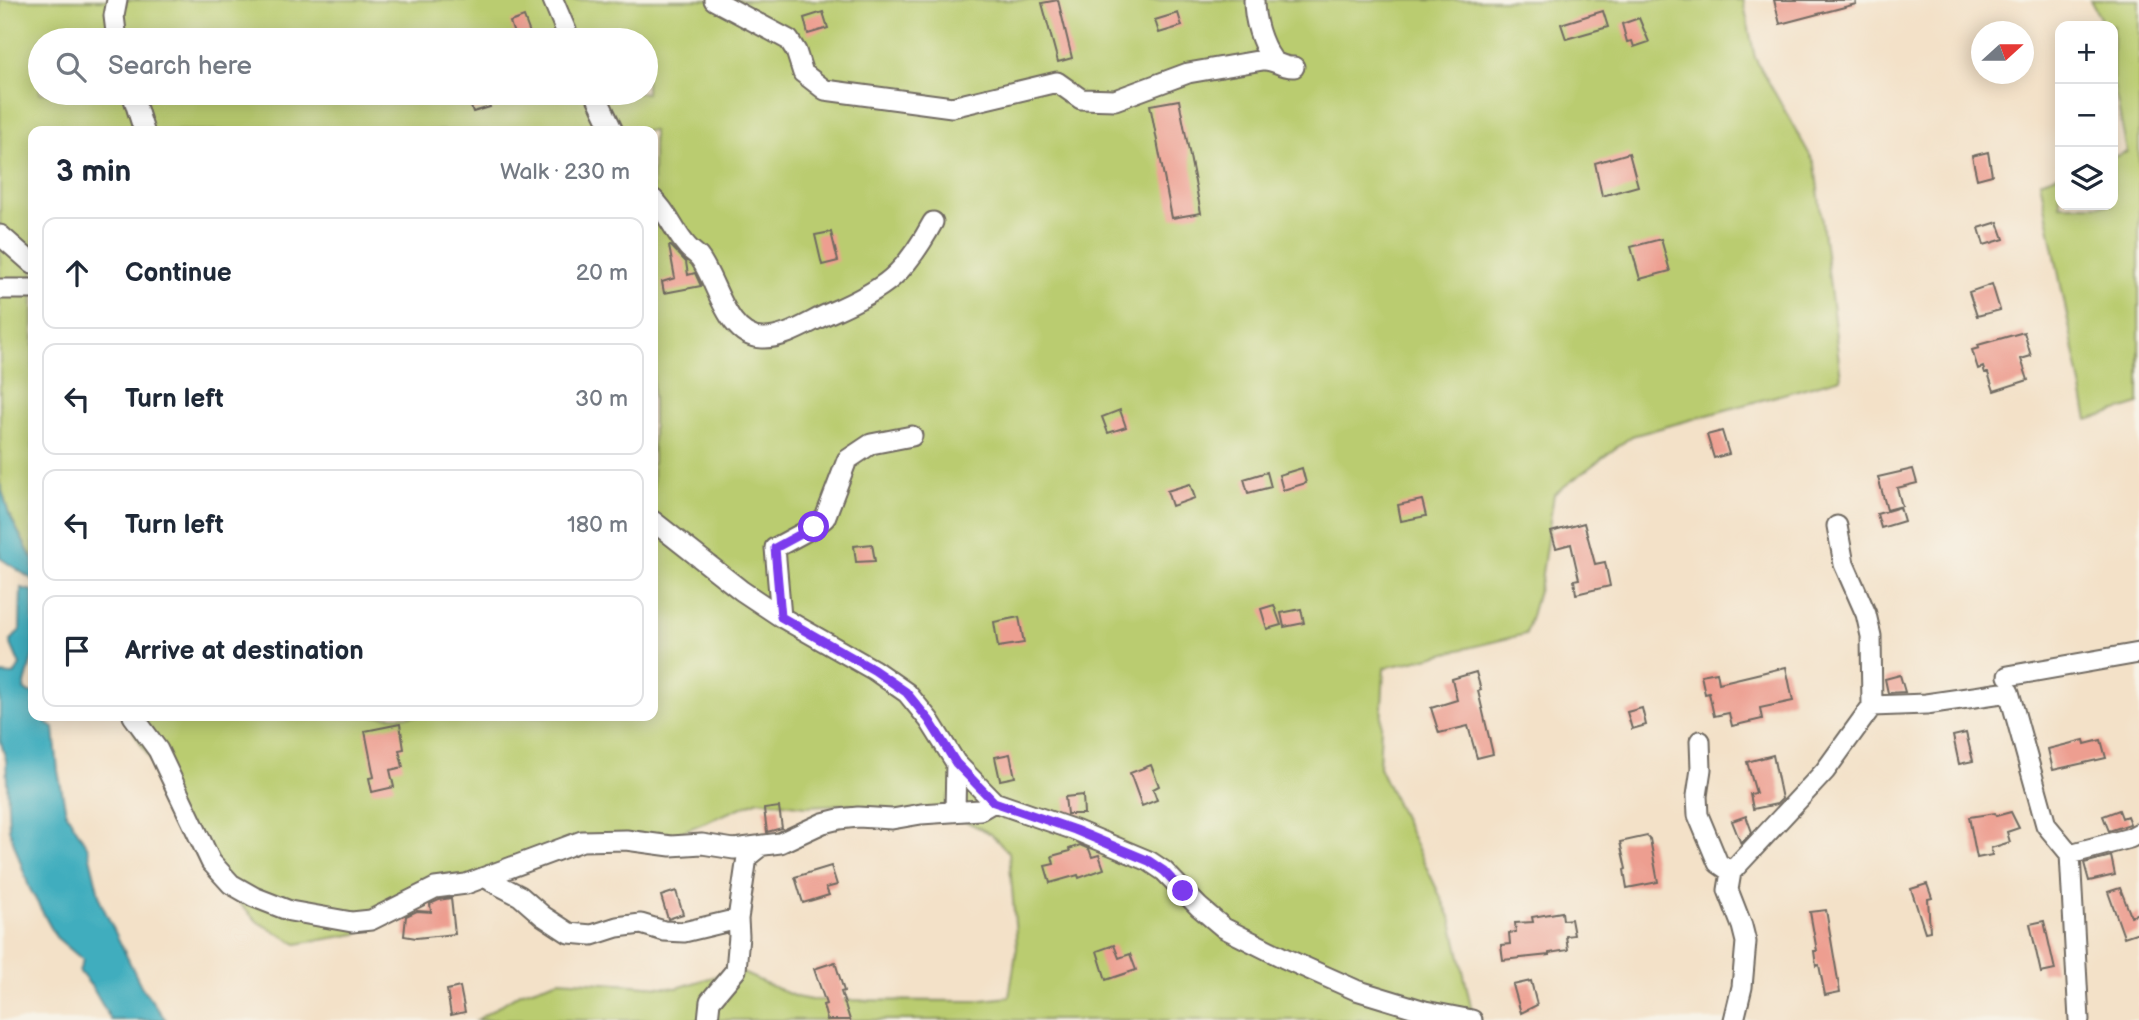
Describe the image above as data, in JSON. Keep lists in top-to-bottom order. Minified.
{"north":"right","page":{"map_buttons":["+","−"],"search":"Search here","heading":["3 min","Walk · 230 m"],"list":[["Continue","20 m"],["Turn left","30 m"],["Turn left","180 m"],"Arrive at destination"]}}
